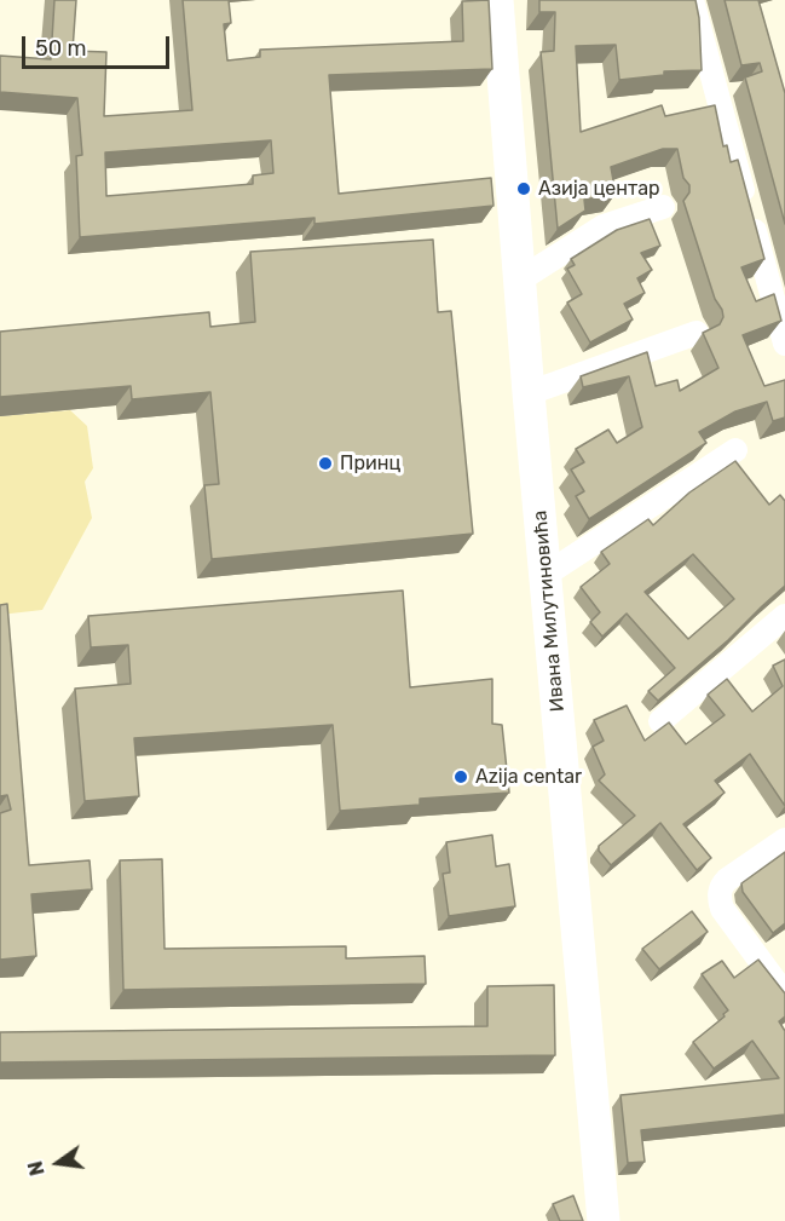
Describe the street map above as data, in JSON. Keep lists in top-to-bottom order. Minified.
{"streets":{"street":["Ивана Милутиновића"]},"places":["Азија центар","Принц","Azija centar"],"scale_bar":"50 m","north":"left"}
